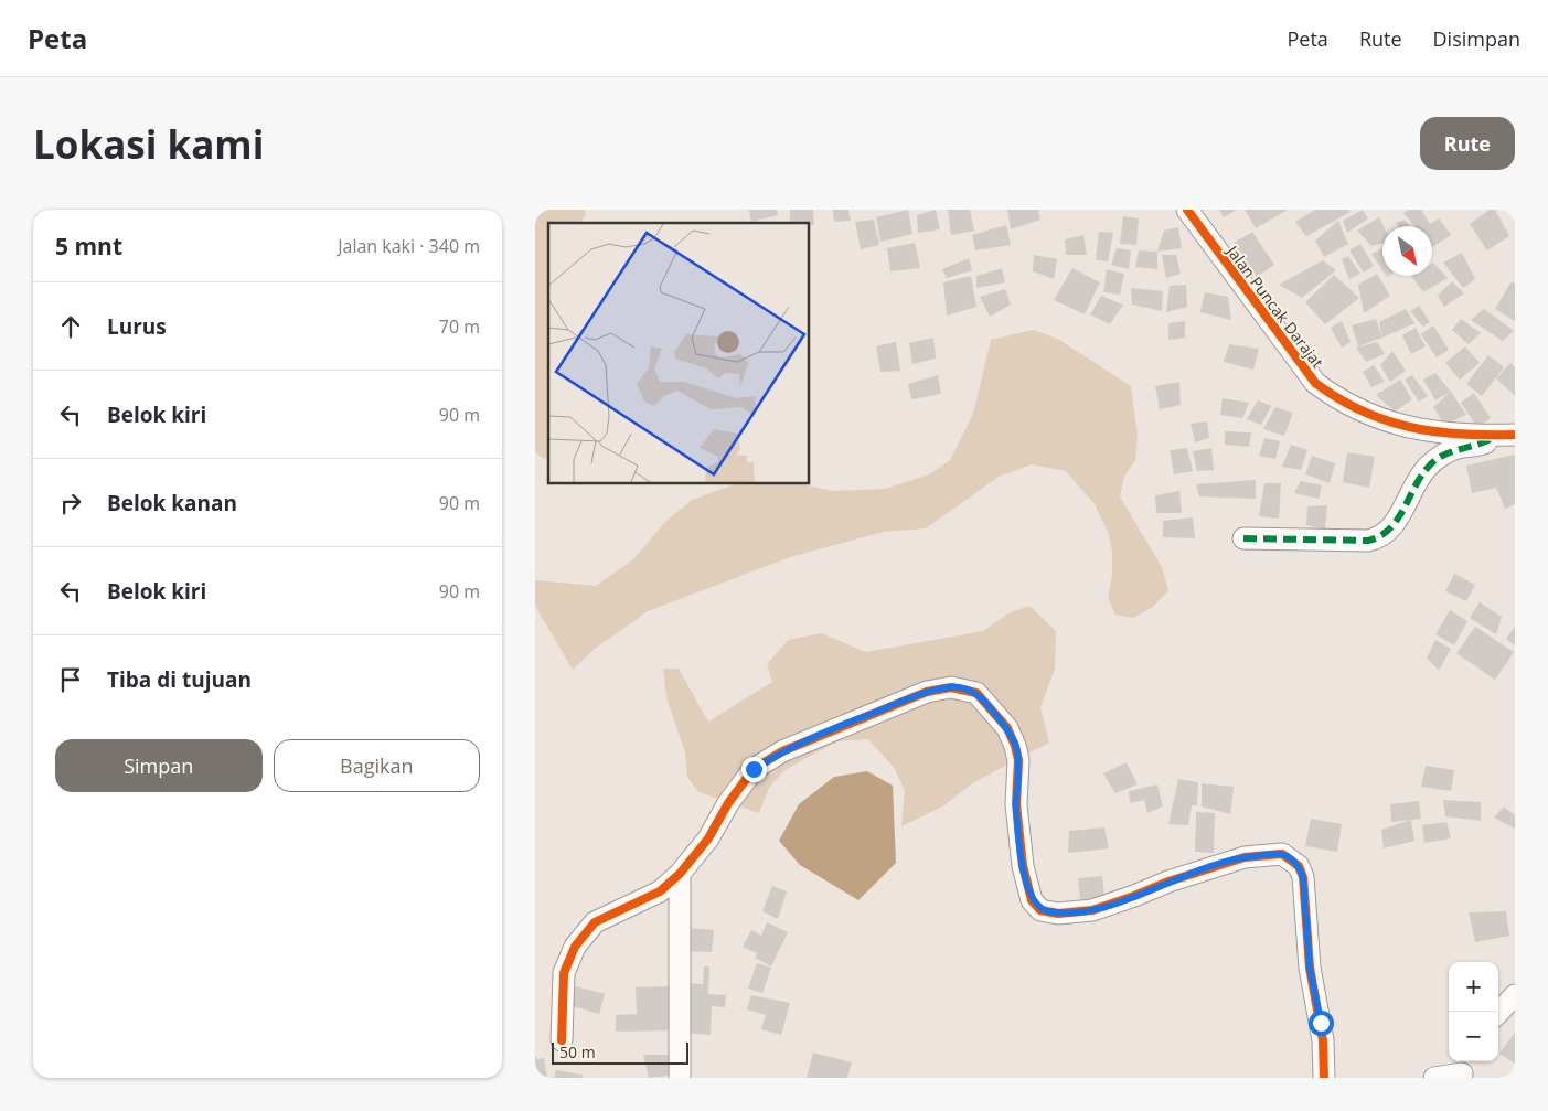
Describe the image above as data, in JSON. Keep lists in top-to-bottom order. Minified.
{"streets":{"street":["Jalan Puncak Darajat"]},"scale_bar":"50 m","north":"bottom right","page":{"header":"Peta","nav":["Peta","Rute","Disimpan"],"buttons":["Rute",["Simpan","Bagikan"]],"title":"Lokasi kami","heading":["5 mnt","Jalan kaki · 340 m"],"list":[["Lurus","70 m"],["Belok kiri","90 m"],["Belok kanan","90 m"],["Belok kiri","90 m"],"Tiba di tujuan"],"map_buttons":["+","−"],"scale":"50 m"}}
